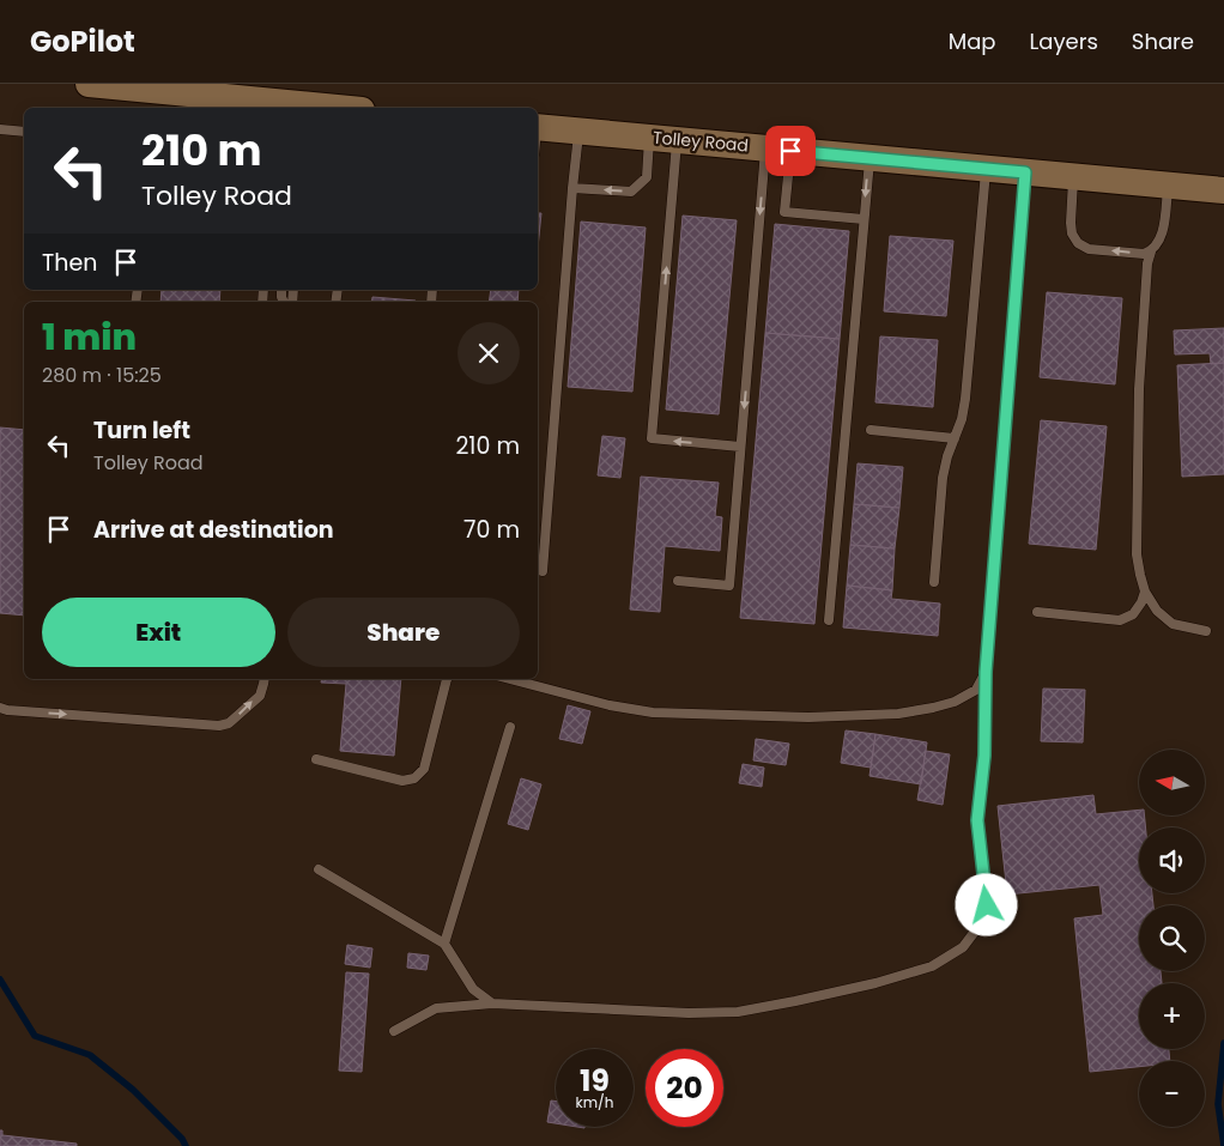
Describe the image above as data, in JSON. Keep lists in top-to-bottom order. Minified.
{"streets":{"main road":["Tolley Road"]},"north":"left","page":{"header":"GoPilot","nav":["Map","Layers","Share"],"turn":["210 m","Tolley Road"],"then":"Then","heading":["1 min","280 m · 15:25"],"list":[{"name":"Turn left","note":"Tolley Road","value":"210 m"},{"name":"Arrive at destination","value":"70 m"}],"buttons":["Exit","Share"],"map_buttons":["+","−"],"speed":"19 km/h","limit":"20"}}
